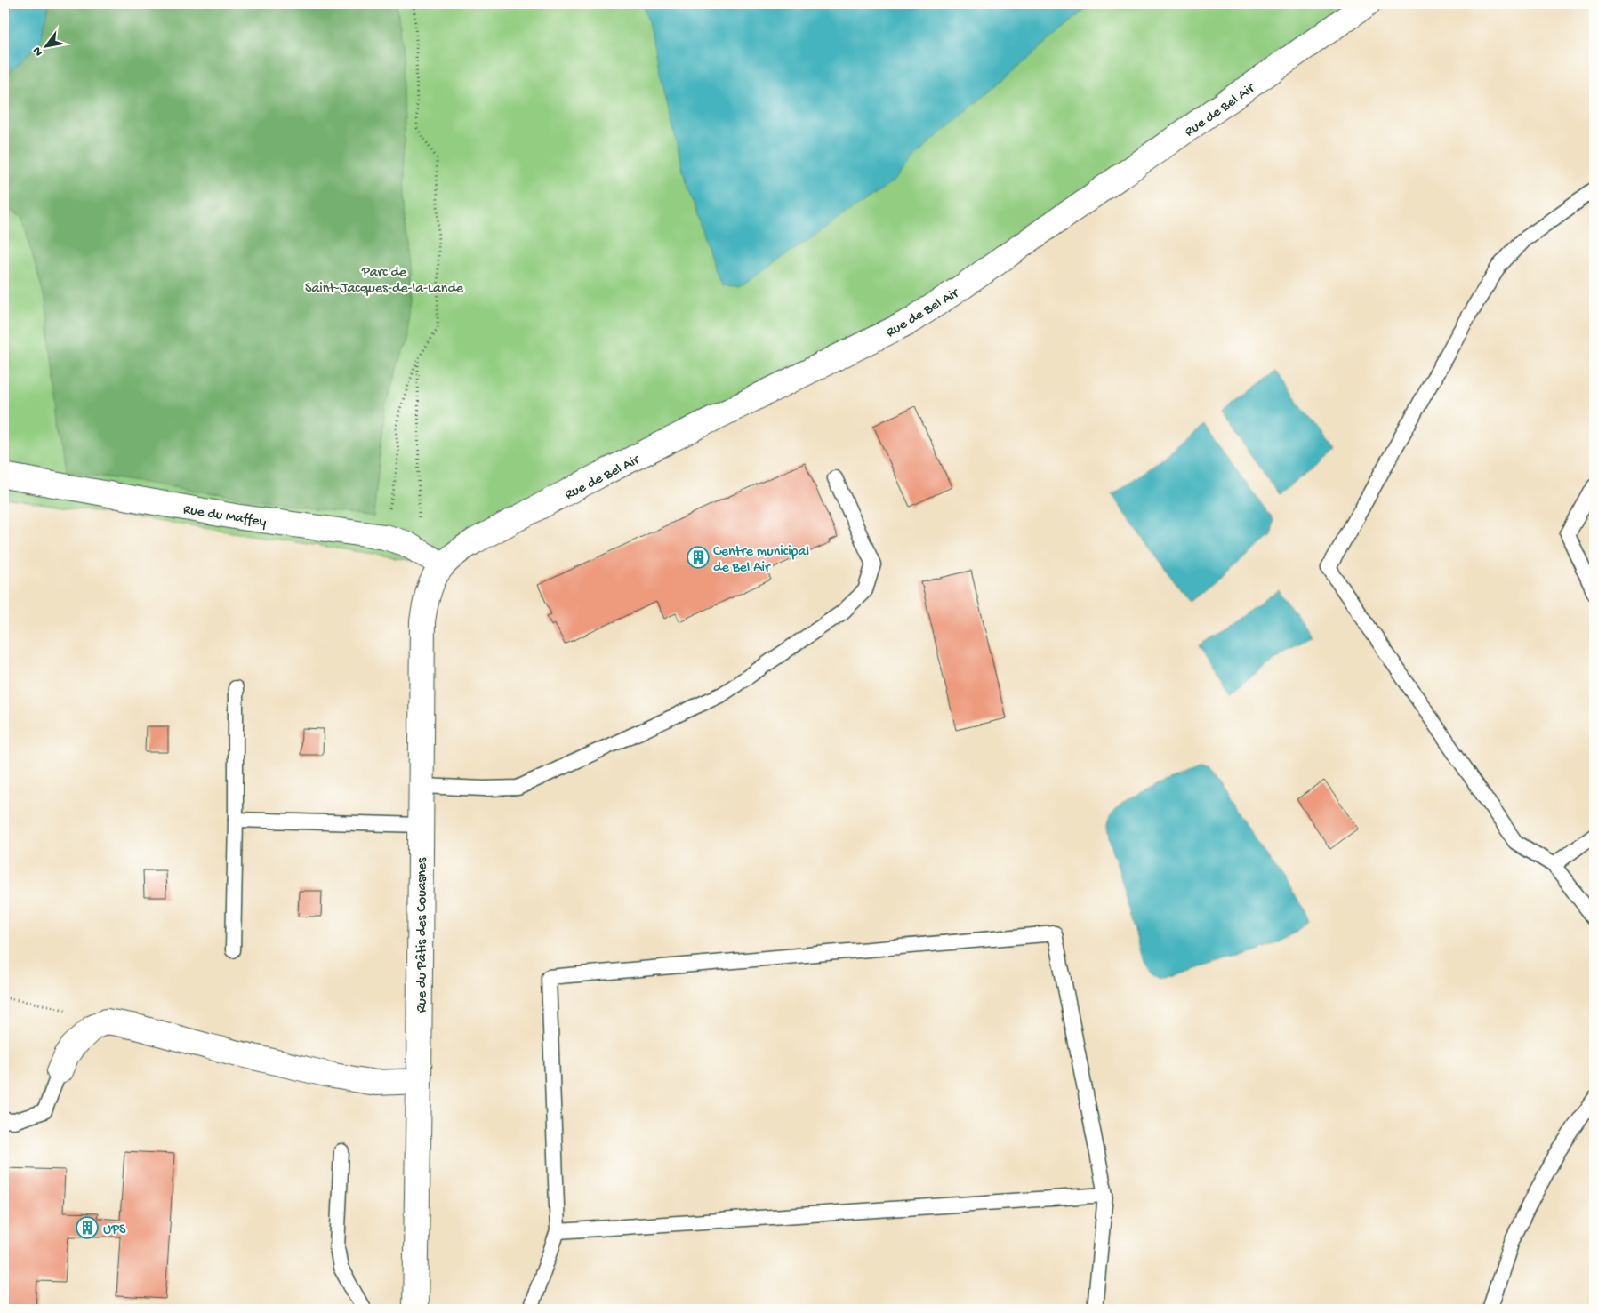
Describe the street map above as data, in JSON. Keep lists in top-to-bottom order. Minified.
{"streets":{"street":["Rue de Bel Air","Rue du Maffey","Rue du Pâtis des Couasnes"]},"crossings":[["Rue de Bel Air","Rue du Maffey"],["Rue de Bel Air","Rue du Pâtis des Couasnes"],["Rue du Maffey","Rue du Pâtis des Couasnes"]],"parks":["Parc de Saint-Jacques-de-la-Lande"],"places":{"building":["Centre municipal de Bel Air","UPS"]},"north":"bottom left"}
